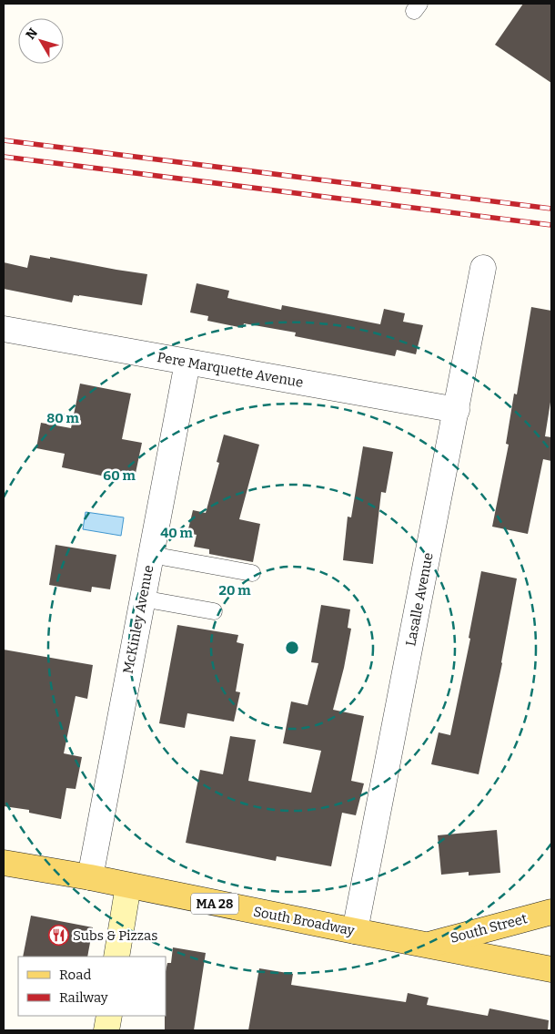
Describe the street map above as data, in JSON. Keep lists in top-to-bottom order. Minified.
{"streets":{"main road":["MA 28","South Broadway","South Street"],"street":["Pere Marquette Avenue","Lasalle Avenue","McKinley Avenue"]},"crossings":[["Pere Marquette Avenue","Lasalle Avenue"],["Pere Marquette Avenue","McKinley Avenue"],["Lasalle Avenue","South Broadway"],["McKinley Avenue","South Broadway"],["South Broadway","South Street"]],"places":{"restaurant":["Subs & Pizzas"]},"legend":["Road","Railway"],"north":"top left","rings":["80 m","60 m","40 m","20 m"]}
